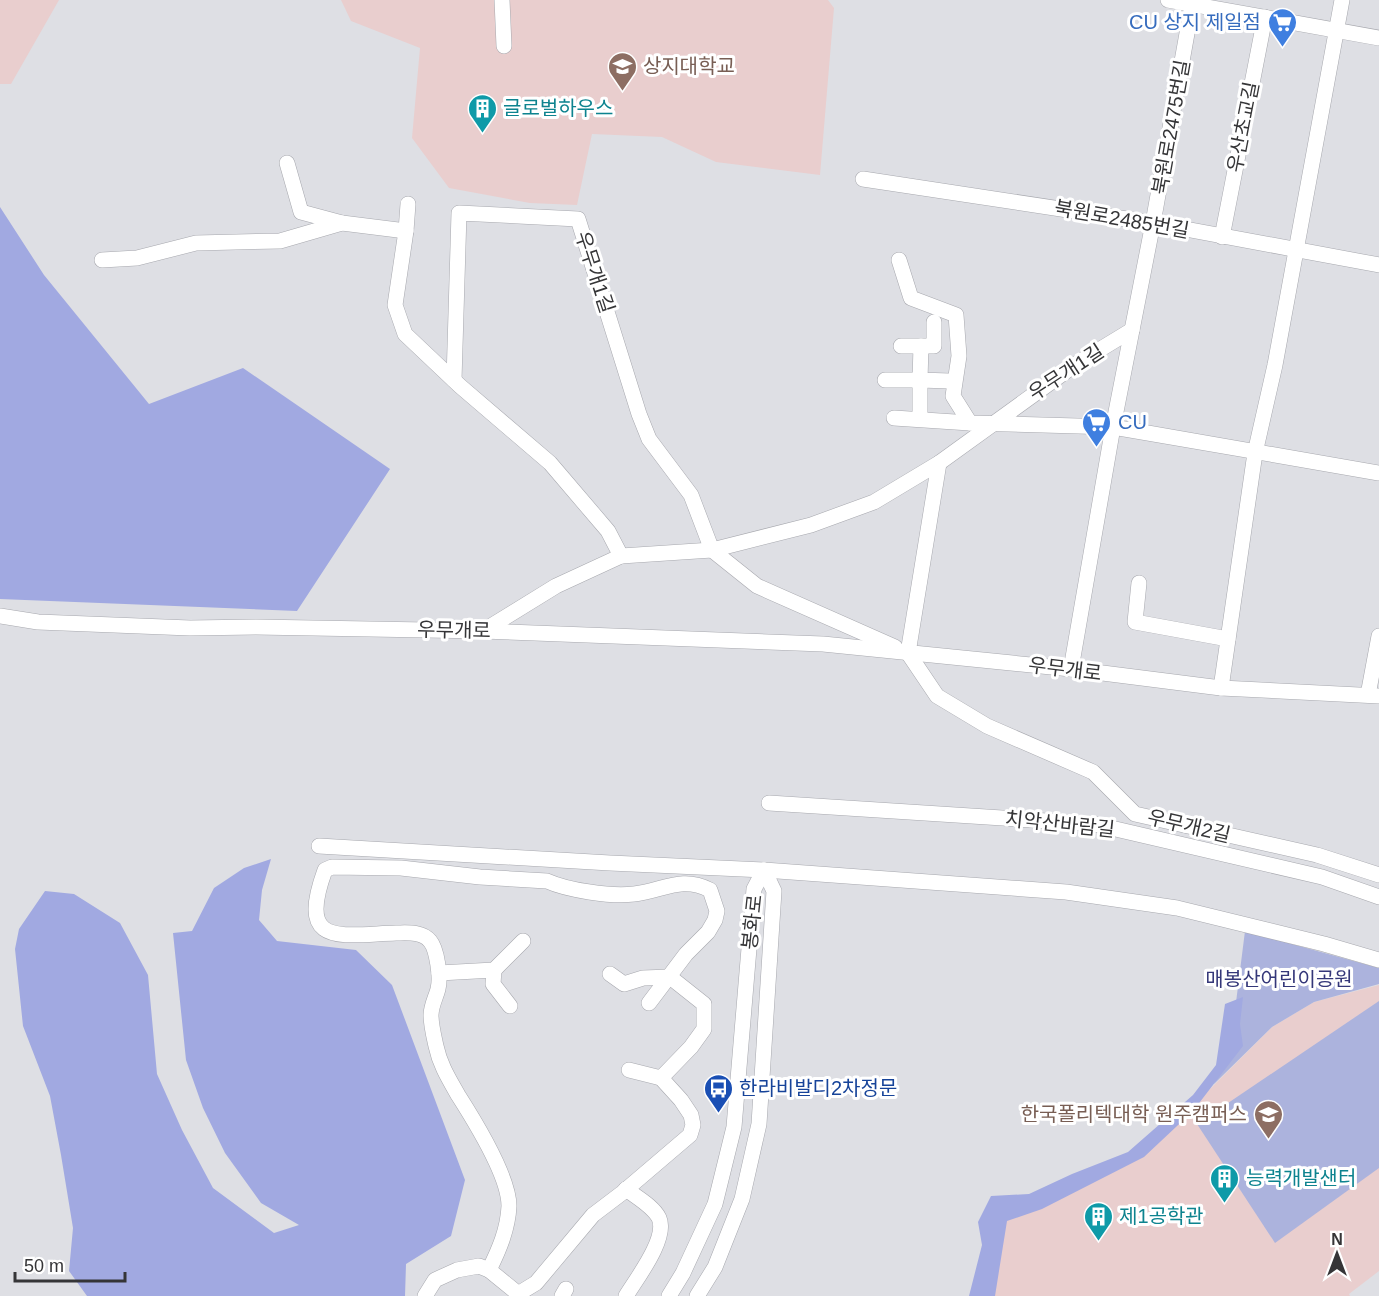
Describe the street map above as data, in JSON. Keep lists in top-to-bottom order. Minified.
{"streets":{"street":["북원로2475번길","우산초교길","북원로2485번길","우무개1길","우무개로","치악산바람길","우무개2길","봉화로"]},"crossings":[["북원로2475번길","북원로2485번길"],["북원로2475번길","우무개1길"],["북원로2475번길","우무개로"],["우산초교길","북원로2485번길"],["우무개로","우무개2길"]],"parks":["매봉산어린이공원"],"places":{"supermarket":["CU 상지 제일점","CU"],"school or university":["상지대학교","한국폴리텍대학 원주캠퍼스"],"building":["글로벌하우스","능력개발샌터","제1공학관"],"bus stop":["한라비발디2차정문"]},"scale_bar":"50 m","north":"top"}
